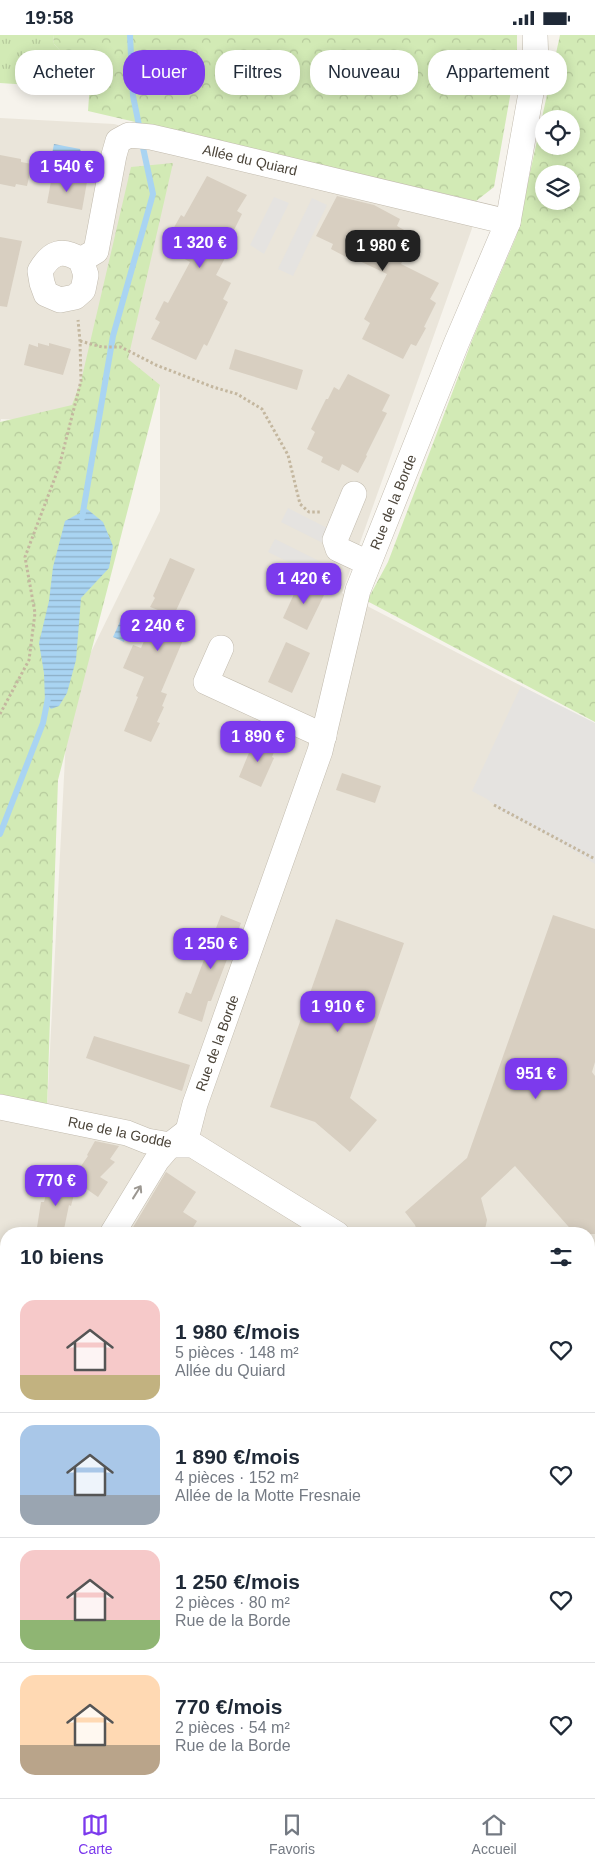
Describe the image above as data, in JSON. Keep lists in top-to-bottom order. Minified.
{"streets":{"street":["Allée du Quiard","Rue de la Borde","Rue de la Godde"]},"crossings":[["Allée du Quiard","Rue de la Borde"],["Rue de la Borde","Rue de la Godde"]],"page":{"status":"19:58","chip":["Acheter","Louer","Filtres","Nouveau","Appartement"],"price":["1 540 €","1 320 €","1 980 €","1 420 €","2 240 €","1 890 €","1 250 €","1 910 €","951 €","770 €"],"heading":"10 biens","list":[{"name":"1 980 €/mois","note":"5 pièces · 148 m² · Allée du Quiard"},{"name":"1 890 €/mois","note":"4 pièces · 152 m² · Allée de la Motte Fresnaie"},{"name":"1 250 €/mois","note":"2 pièces · 80 m² · Rue de la Borde"},{"name":"770 €/mois","note":"2 pièces · 54 m² · Rue de la Borde"}],"tabs":["Carte","Favoris","Accueil"]}}
